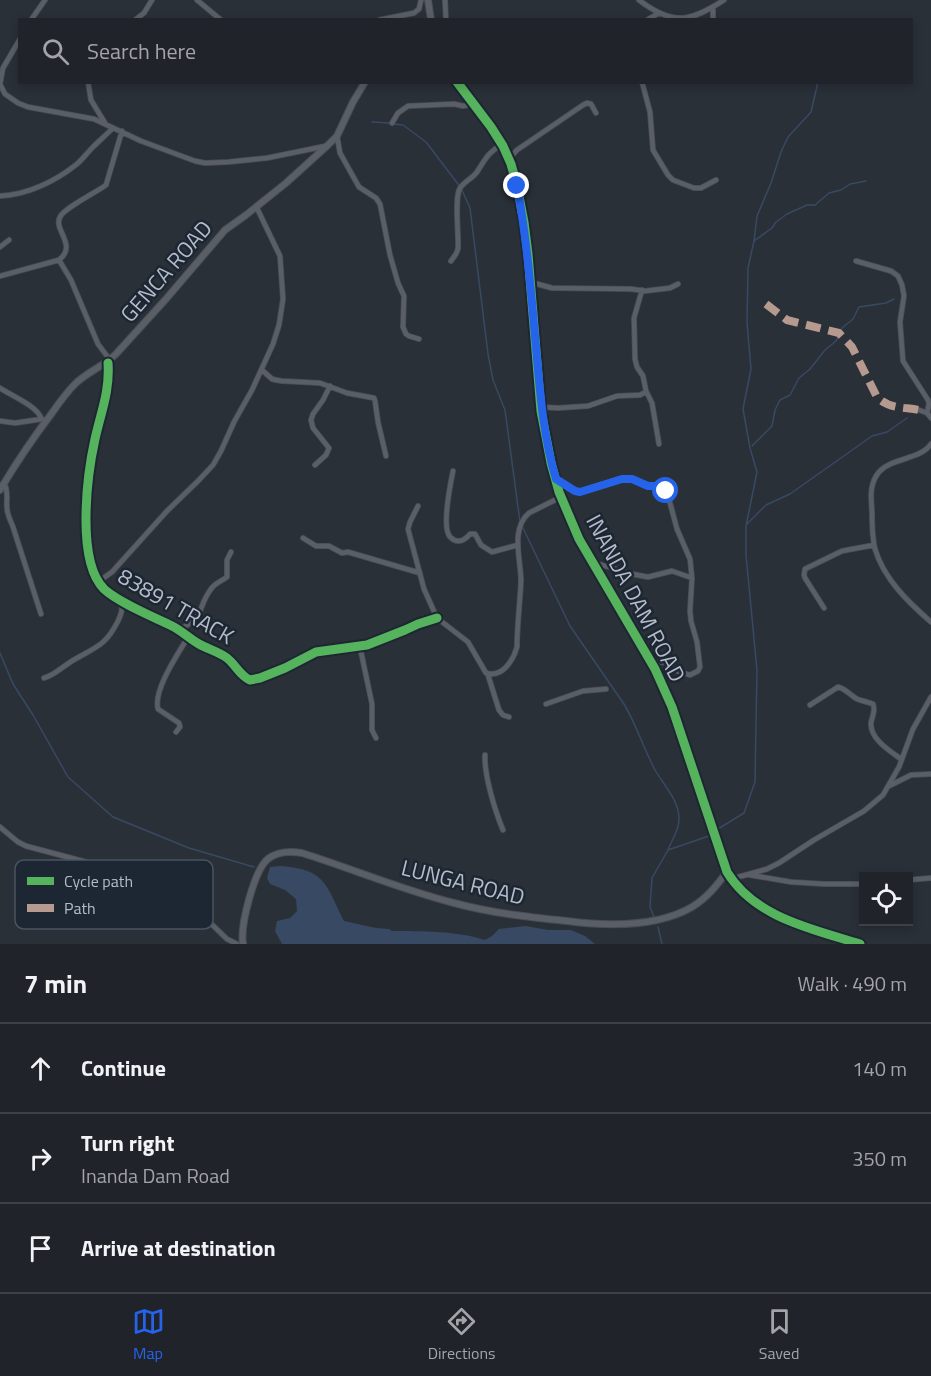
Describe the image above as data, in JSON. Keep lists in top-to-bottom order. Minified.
{"streets":{"street":["GENCA ROAD","INANDA DAM ROAD","83891 TRACK","LUNGA ROAD"]},"crossings":[["GENCA ROAD","83891 TRACK"],["INANDA DAM ROAD","LUNGA ROAD"]],"legend":["Cycle path","Path"],"page":{"search":"Search here","heading":["7 min","Walk · 490 m"],"list":[["Continue","140 m"],["Turn right","Inanda Dam Road","350 m"],"Arrive at destination"],"nav":["Map","Directions","Saved"]}}
